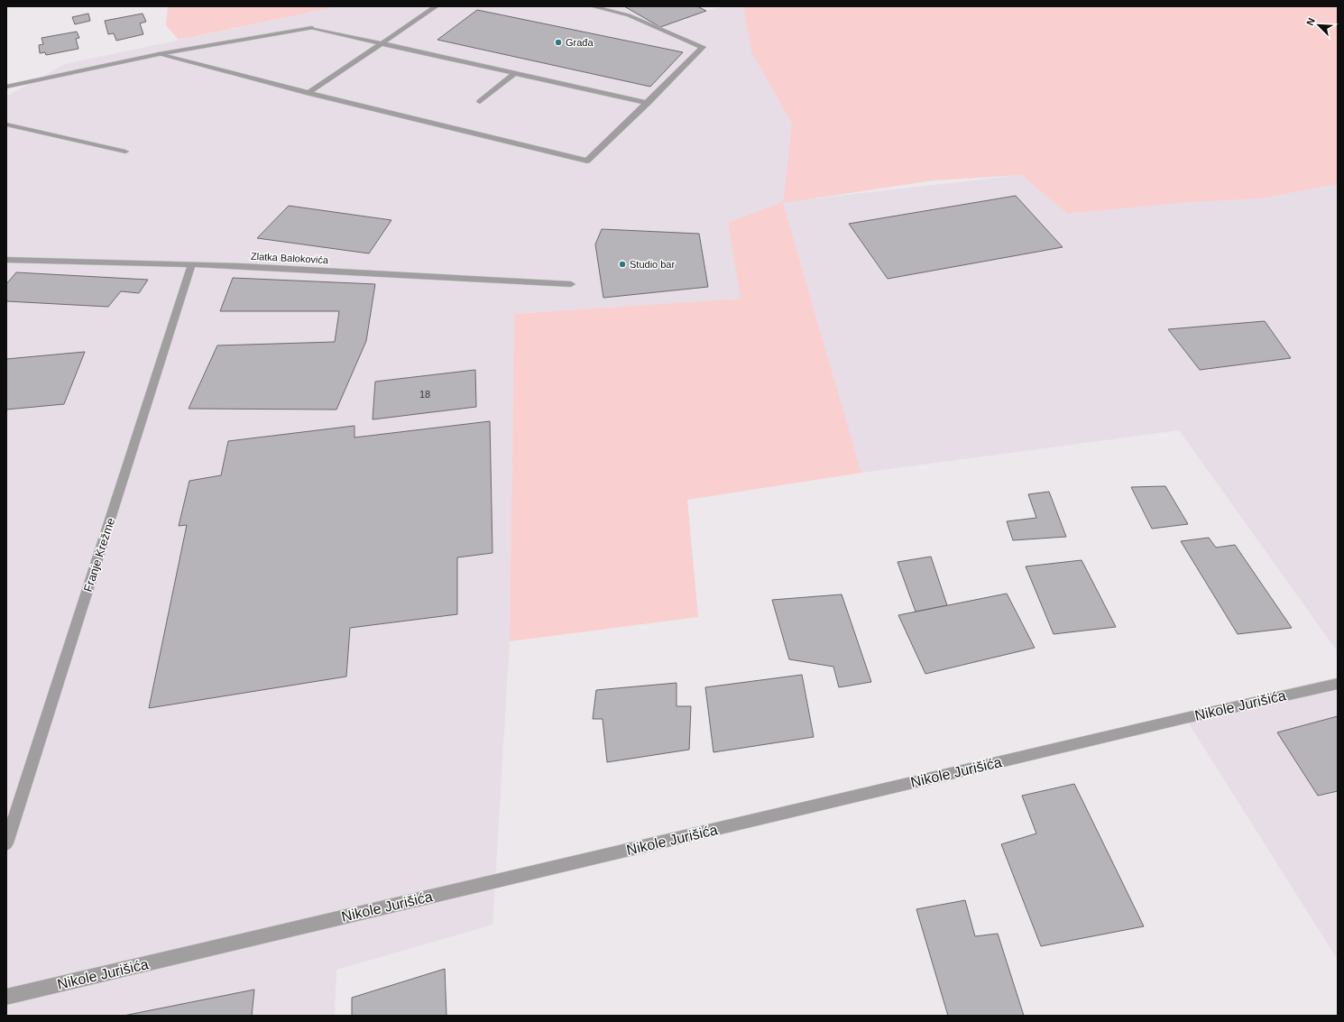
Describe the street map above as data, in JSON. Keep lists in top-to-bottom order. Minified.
{"streets":{"street":["Zlatka Balokovića","Franje Krežme","Nikole Jurišića"]},"crossings":[["Zlatka Balokovića","Franje Krežme"]],"places":["Građa","Studio bar"],"house_numbers":["18"],"north":"top left"}
